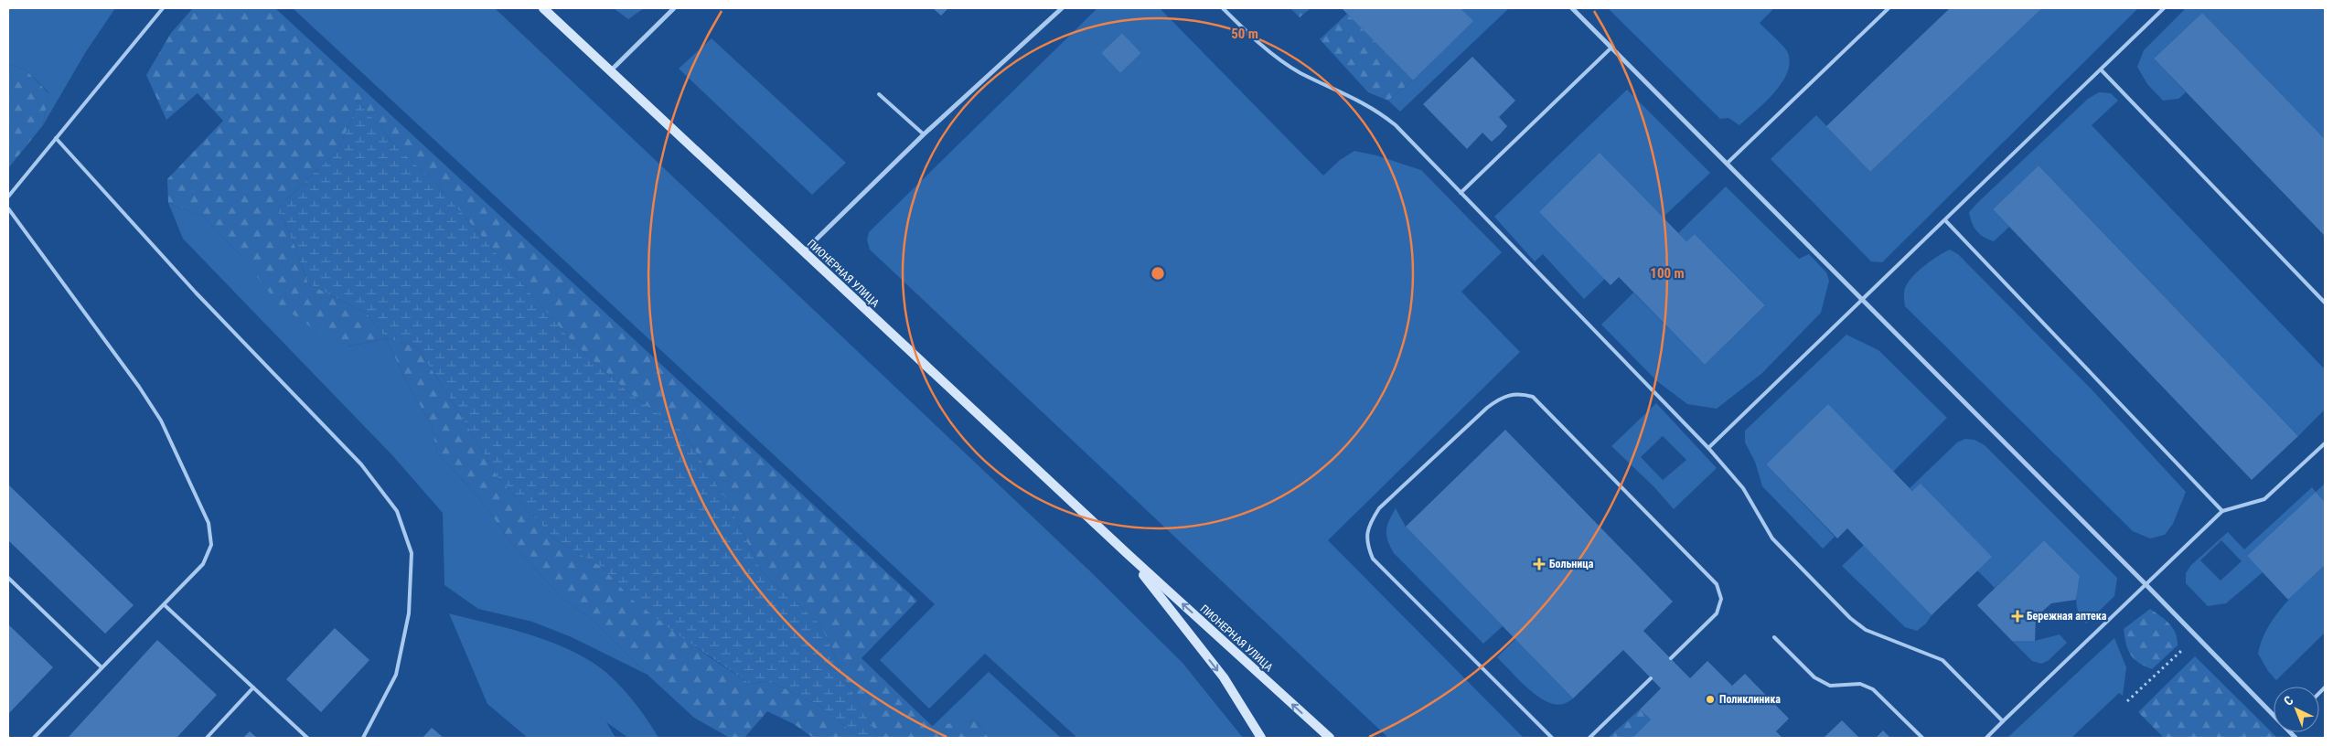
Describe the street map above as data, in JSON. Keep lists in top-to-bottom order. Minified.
{"streets":{"street":["ПИОНЕРНАЯ УЛИЦА"]},"places":{"health":["Больница","Бережная аптека"],"other":["Поликлиника"]},"north":"top left","rings":["50 m","100 m"]}
